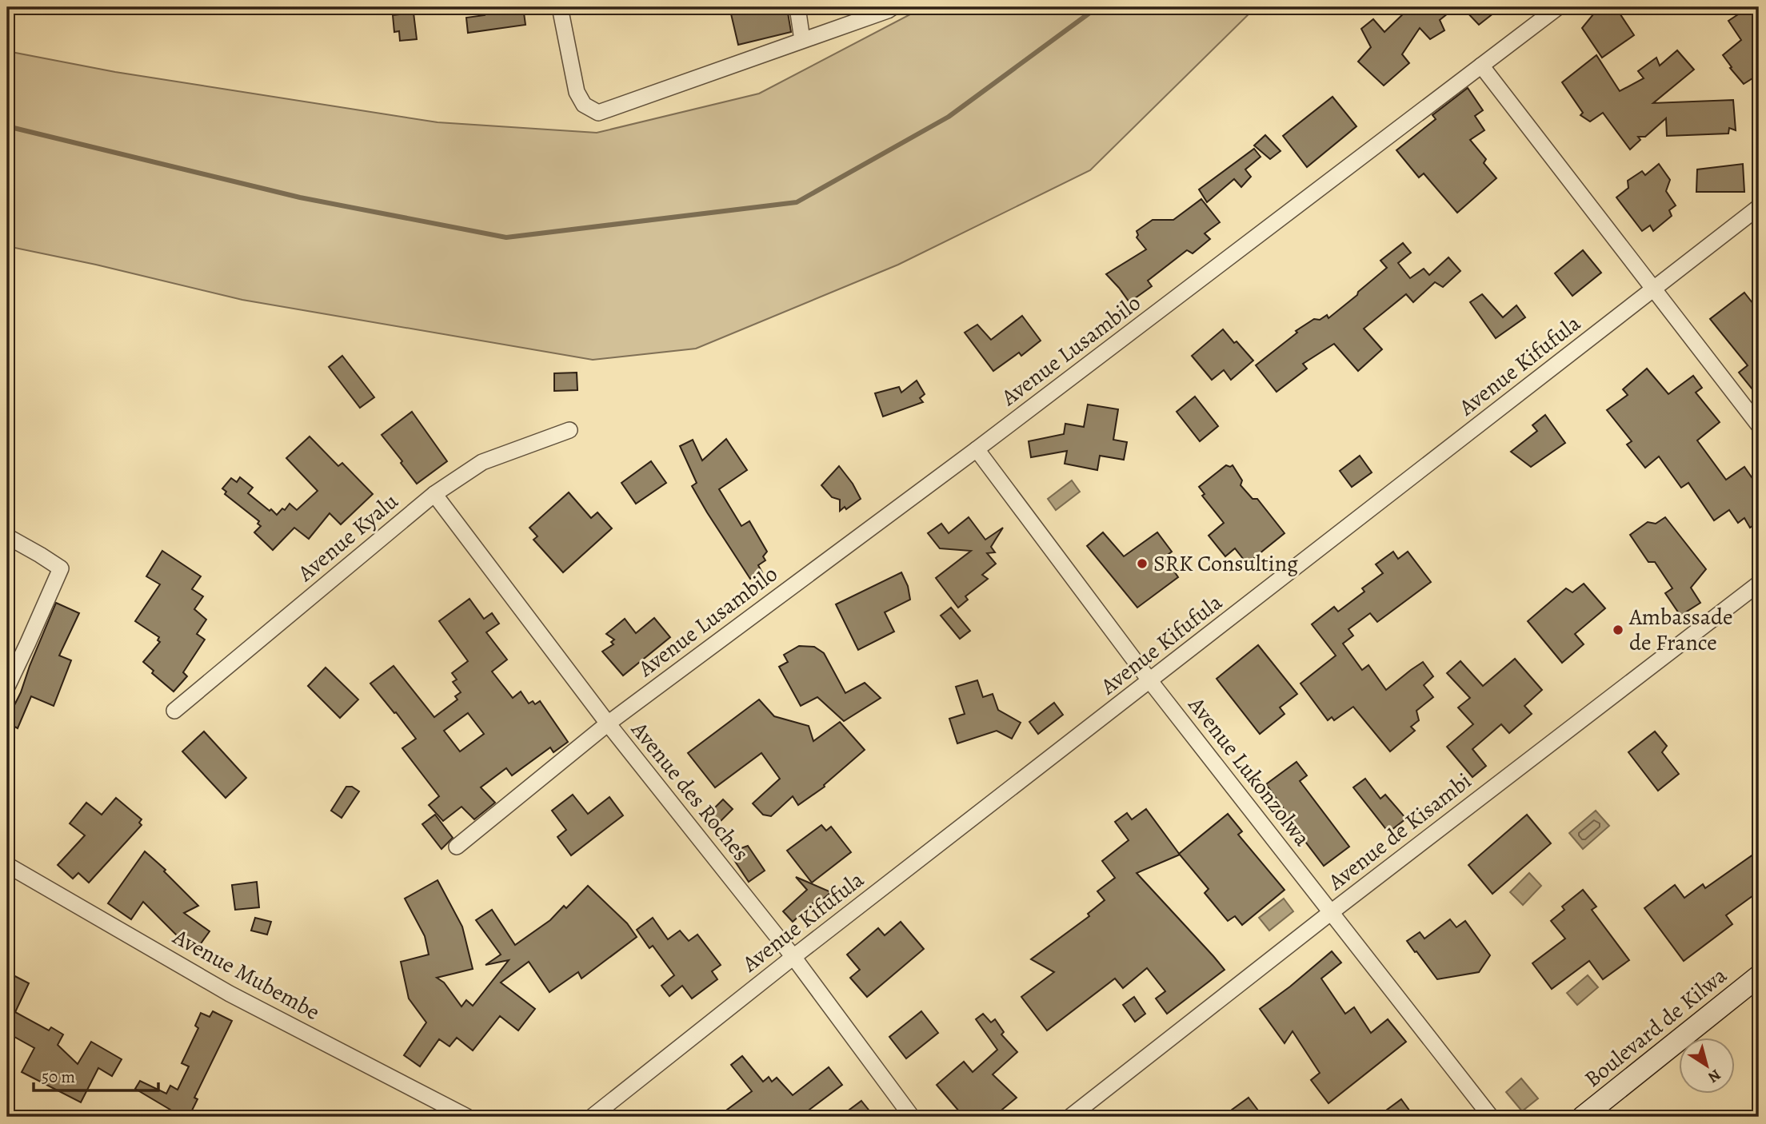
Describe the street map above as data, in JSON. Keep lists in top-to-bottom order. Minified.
{"streets":{"street":["Avenue Lusambilo","Avenue Kifufula","Avenue Kyalu","Avenue Lukonzolwa","Avenue des Roches","Avenue de Kisambi","Avenue Mubembe","Boulevard de Kilwa"]},"crossings":[["Avenue Lusambilo","Avenue Lukonzolwa"],["Avenue Lusambilo","Avenue des Roches"],["Avenue Kifufula","Avenue Lukonzolwa"],["Avenue Kifufula","Avenue des Roches"],["Avenue Kyalu","Avenue des Roches"],["Avenue Lukonzolwa","Avenue de Kisambi"]],"places":["SRK Consulting","Ambassade de France"],"scale_bar":"50 m","north":"bottom right"}
